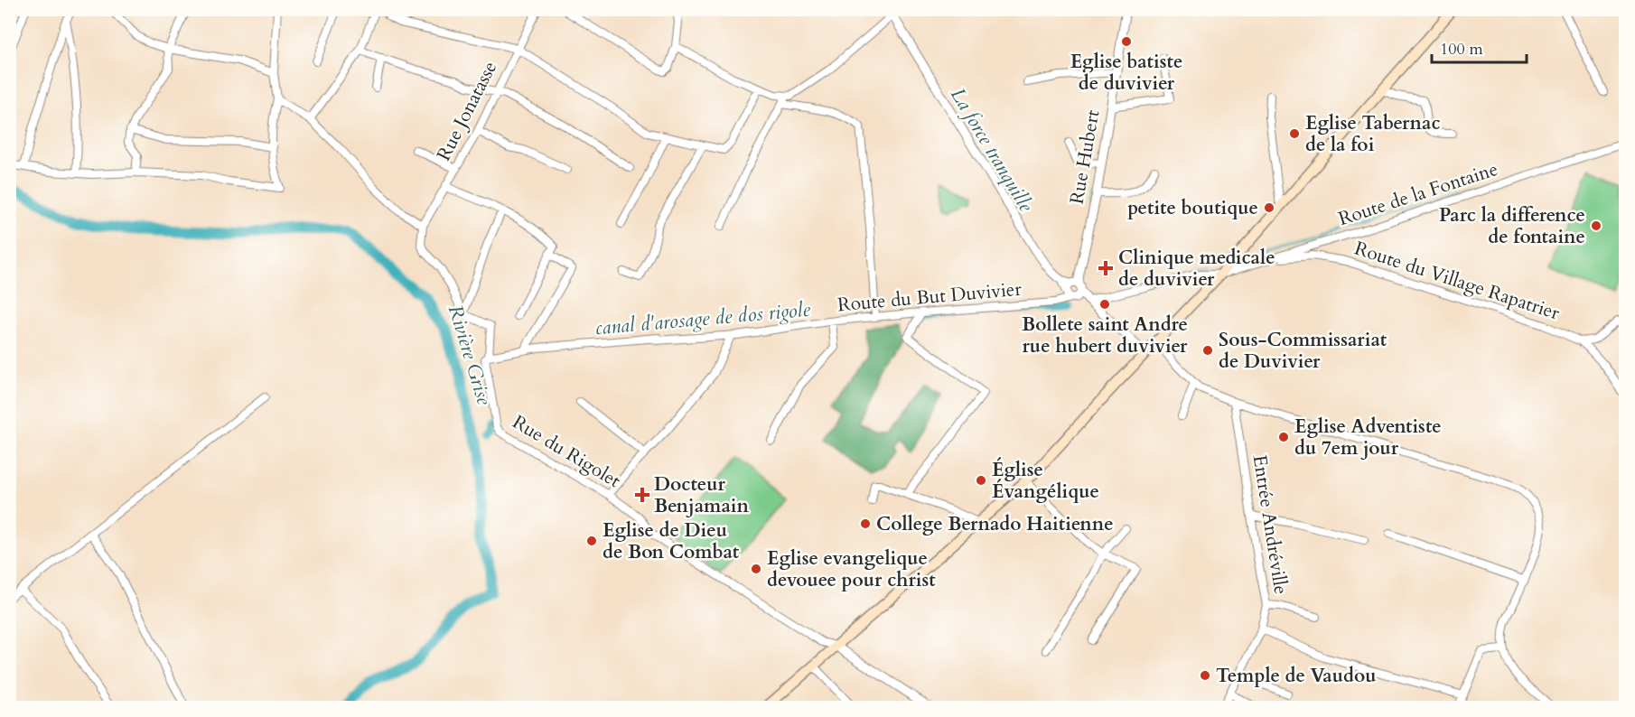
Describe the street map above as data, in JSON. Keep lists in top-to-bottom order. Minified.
{"streets":{"street":["Rue Jonatasse","Rue Hubert","Route de la Fontaine","Route du Village Rapatrier","Route du But Duvivier","Rue du Rigolet","Entrée Andréville"]},"crossings":[["Rue Hubert","Route du But Duvivier"],["Route de la Fontaine","Route du Village Rapatrier"],["Route du But Duvivier","Rue du Rigolet"]],"water":["La force tranquille","canal d'arosage de dos rigole","Rivière Grise"],"places":{"other":["Eglise batiste de duvivier","Eglise Tabernac de la foi","petite boutique","Parc la difference de fontaine","Bollete saint Andre rue hubert duvivier","Sous-Commissariat de Duvivier","Eglise Adventiste du 7em jour","Église Évangélique","College Bernado Haitienne","Eglise de Dieu de Bon Combat","Eglise evangelique devouee pour christ","Temple de Vaudou"],"health":["Clinique medicale de duvivier","Docteur Benjamain"]},"scale_bar":"100 m"}
